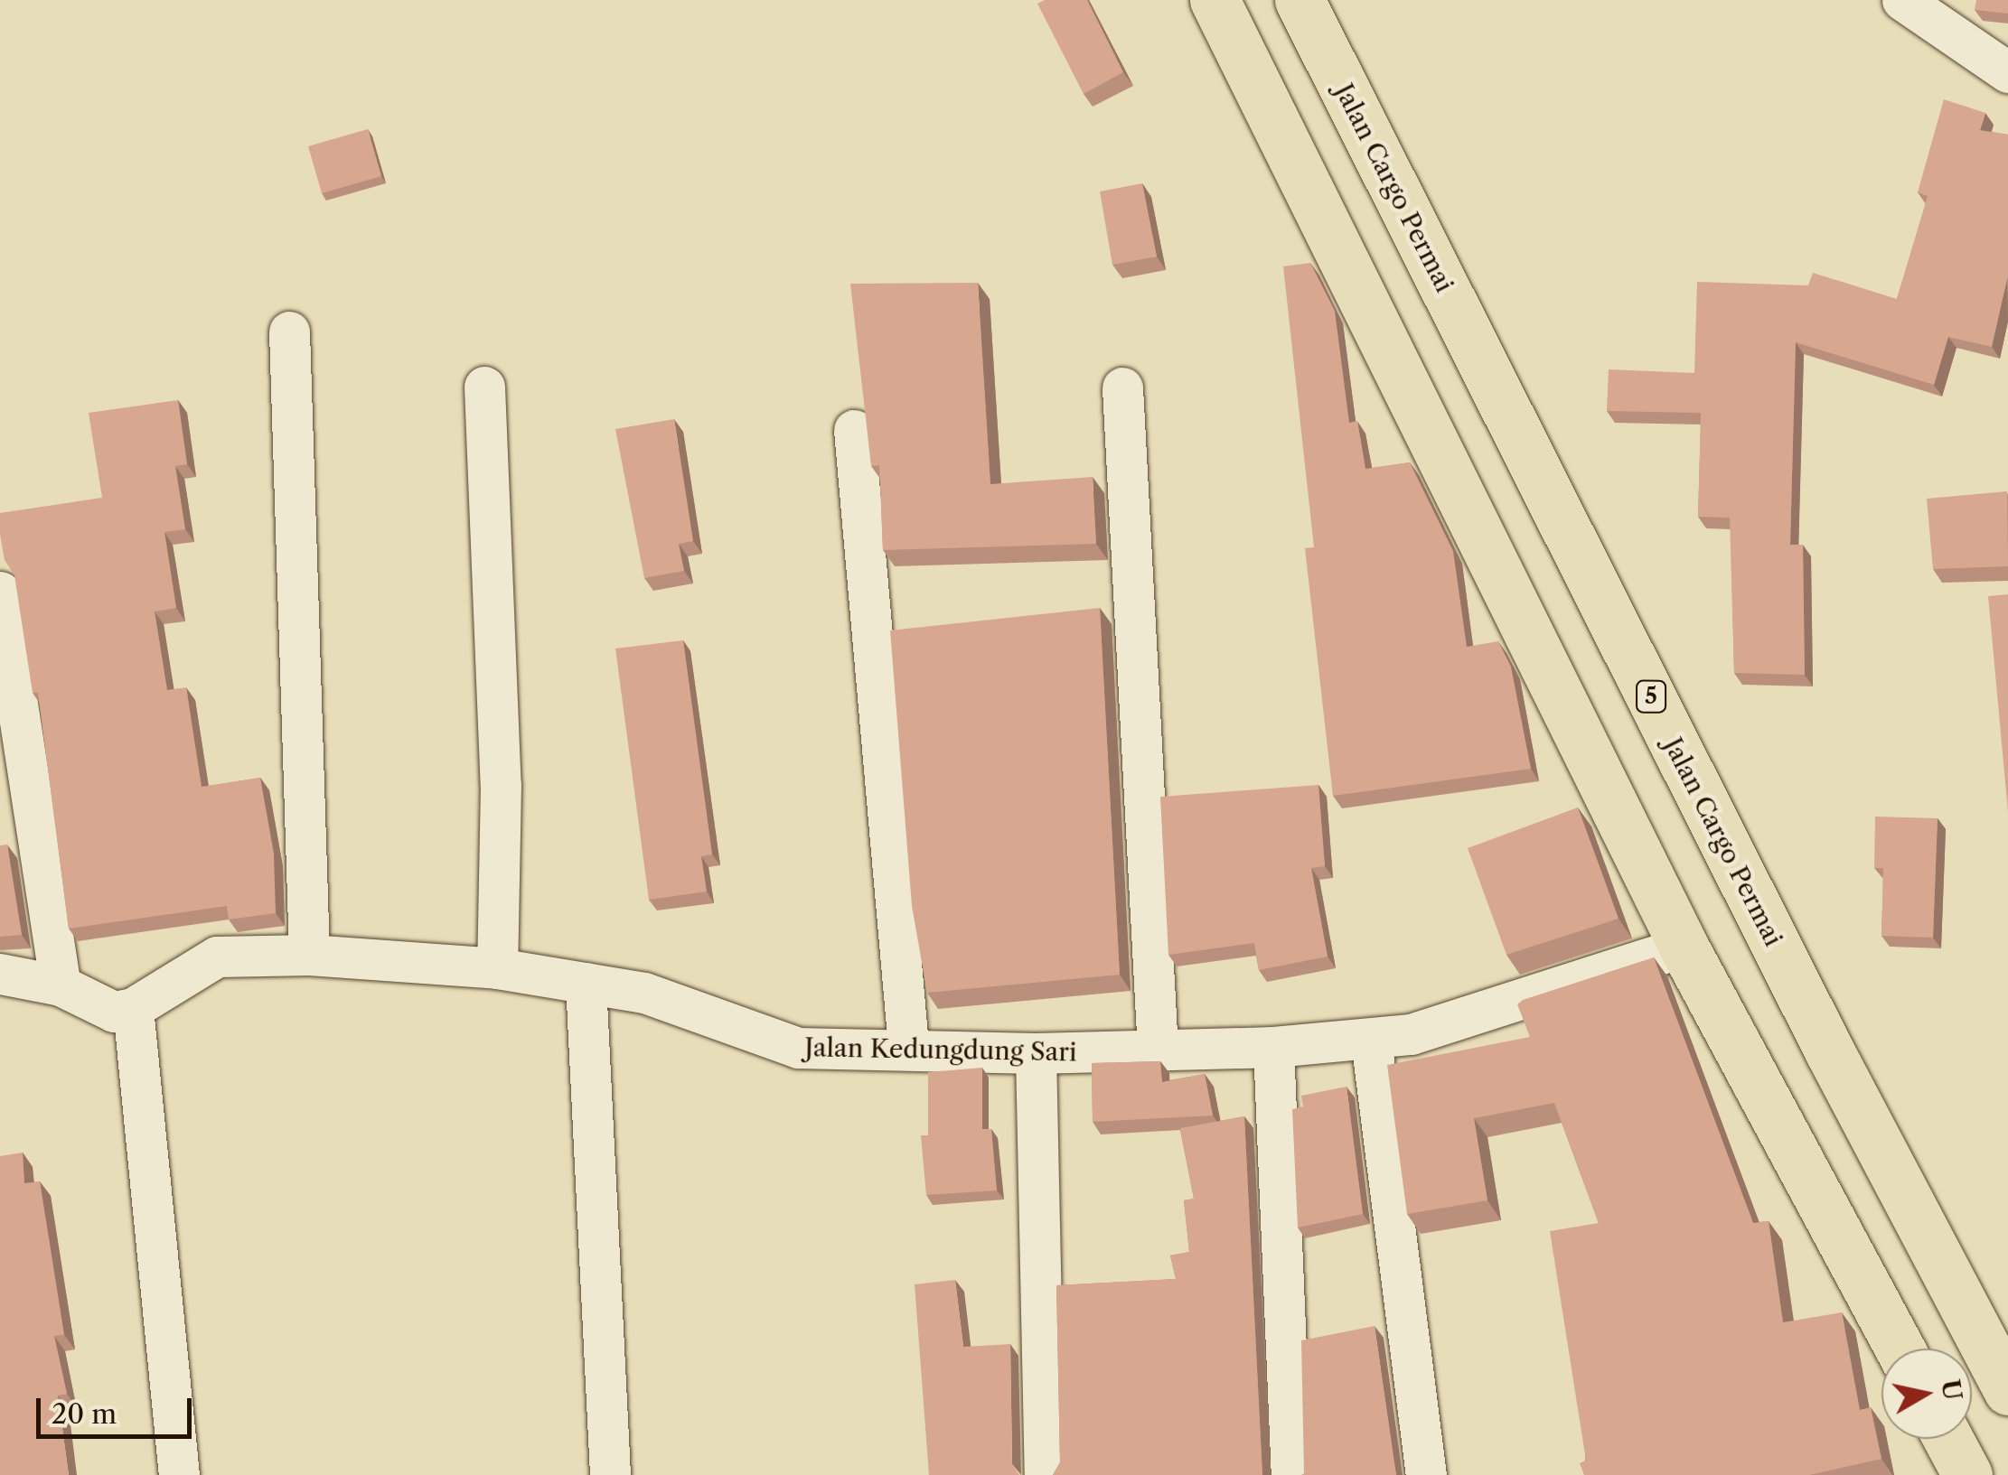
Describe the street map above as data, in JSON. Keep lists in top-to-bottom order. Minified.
{"streets":{"highway":["Jalan Cargo Permai","5"],"street":["Jalan Kedungdung Sari"]},"scale_bar":"20 m","north":"right"}
